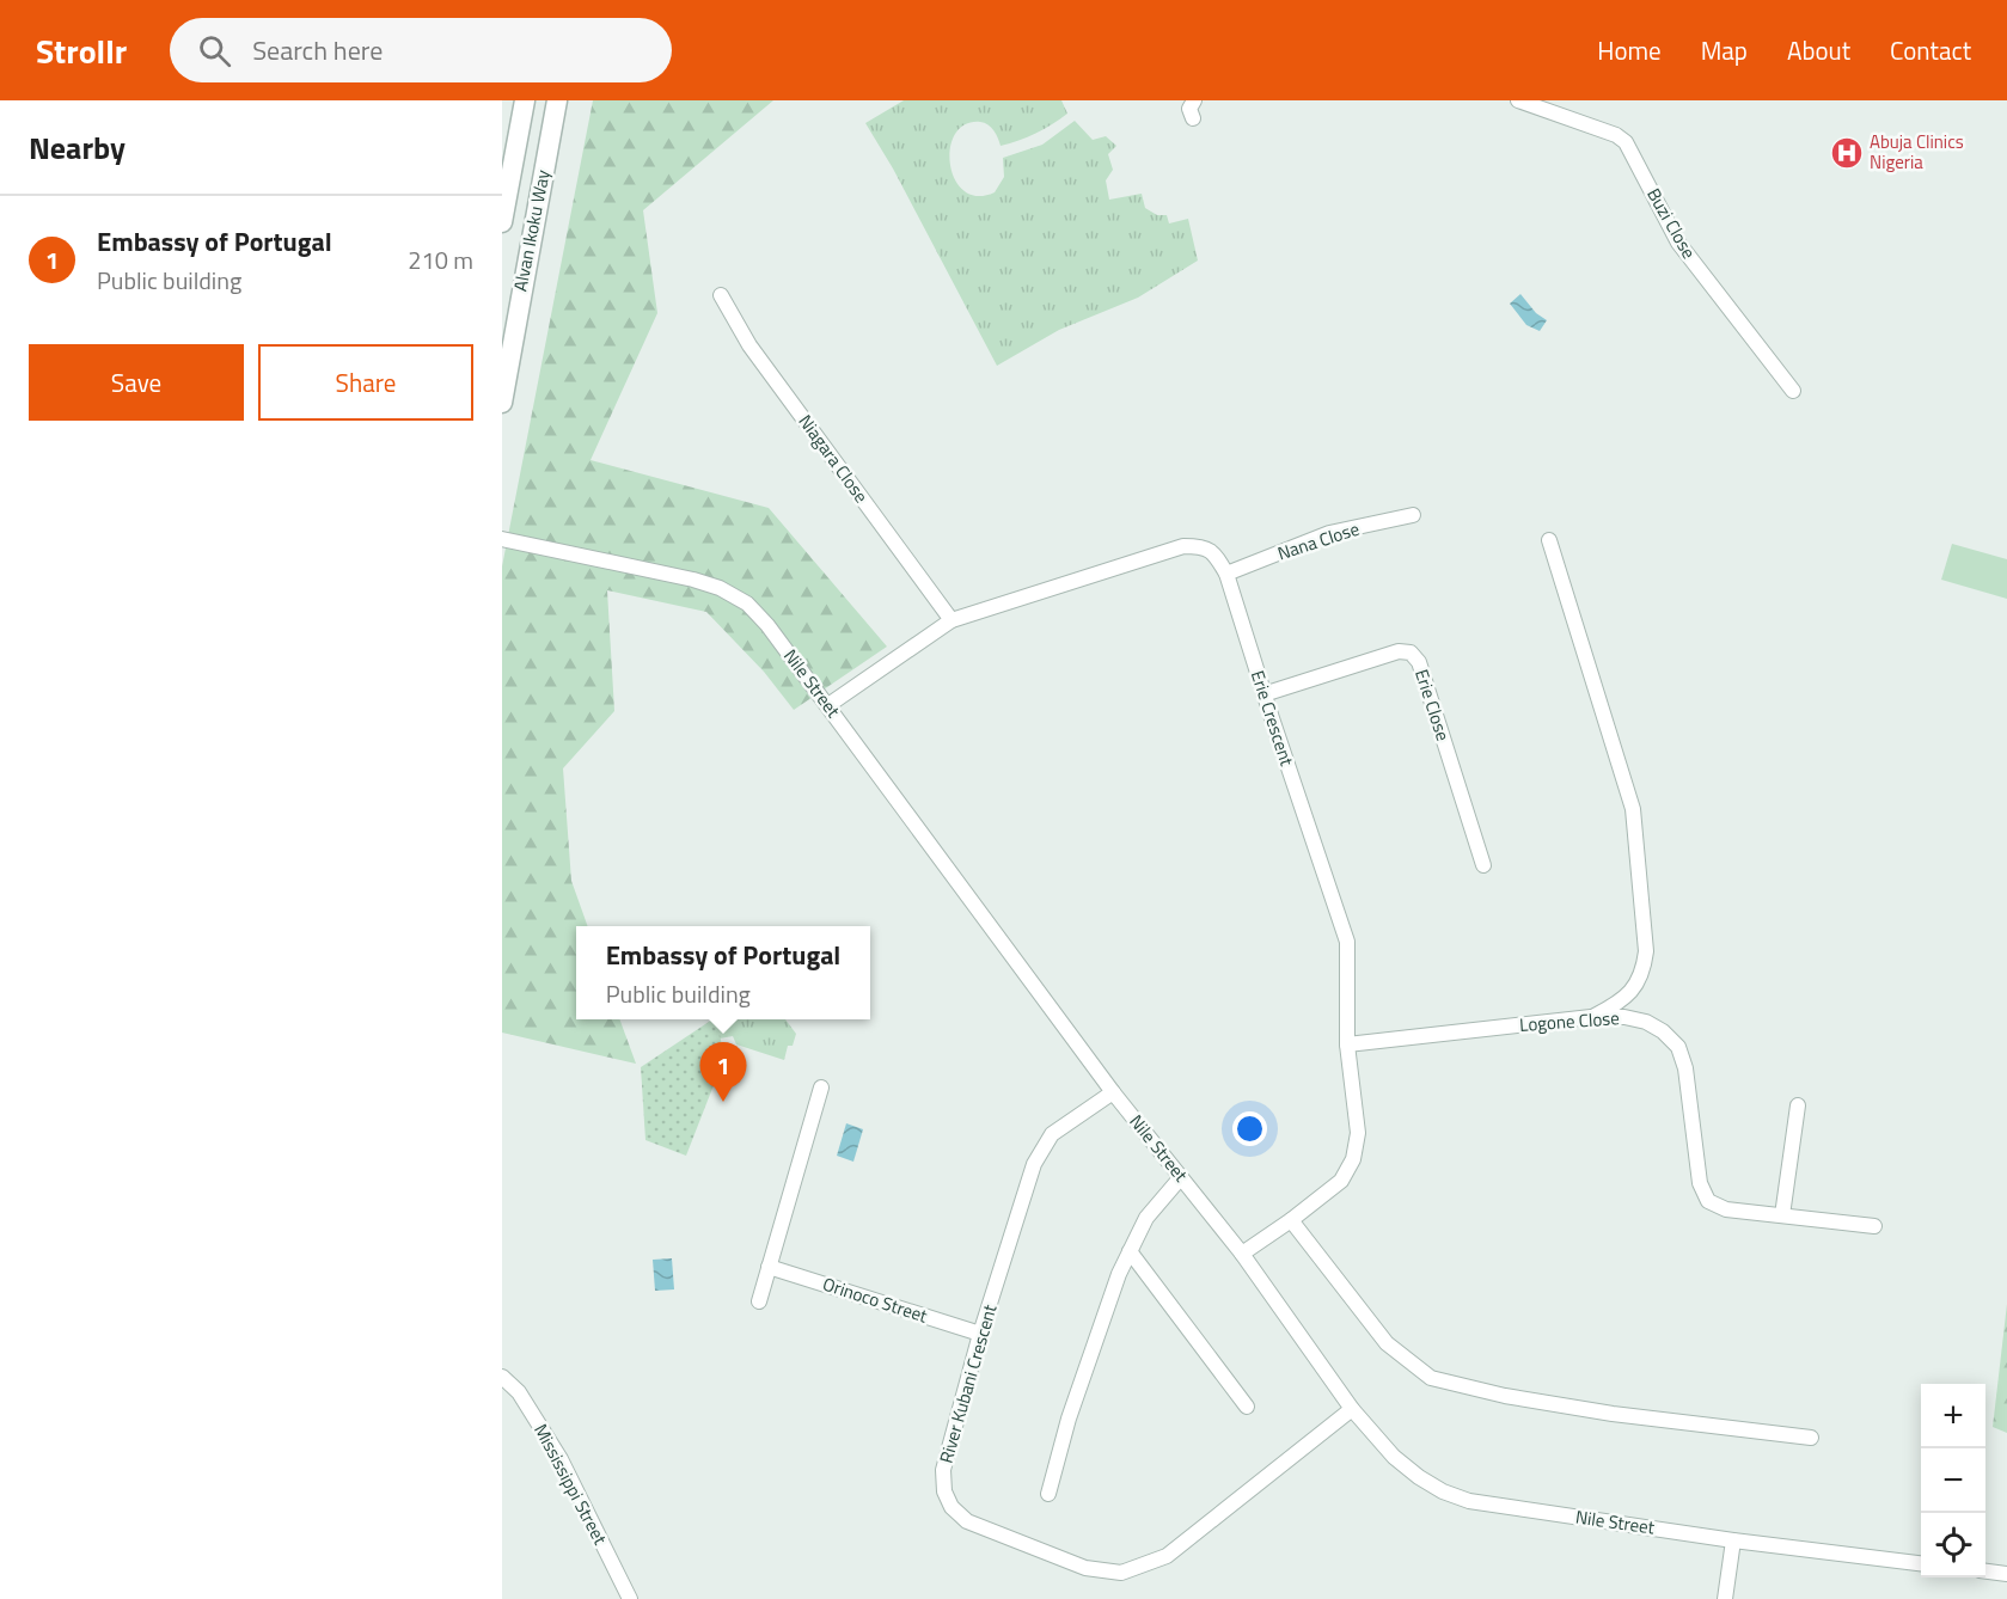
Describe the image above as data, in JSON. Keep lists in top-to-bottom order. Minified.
{"streets":{"street":["Buzi Close","Alvan Ikoku Way","Niagara Close","Nana Close","Nile Street","Erie Close","Erie Crescent","Logone Close","Orinoco Street","River Kubani Crescent","Mississippi Street"]},"crossings":[["Niagara Close","Erie Crescent"],["Nana Close","Erie Crescent"],["Nile Street","Erie Crescent"],["Nile Street","River Kubani Crescent"],["Erie Close","Erie Crescent"],["Erie Crescent","Logone Close"],["Orinoco Street","River Kubani Crescent"]],"places":{"hospital":["Abuja Clinics Nigeria"]},"page":{"header":"Strollr","search":"Search here","nav":["Home","Map","About","Contact"],"heading":"Nearby","list":[{"mark":"1","name":"Embassy of Portugal","note":"Public building","value":"210 m"}],"buttons":["Save","Share"],"popup":["Embassy of Portugal","Public building"],"pins":"1","map_buttons":["+","−"]}}
